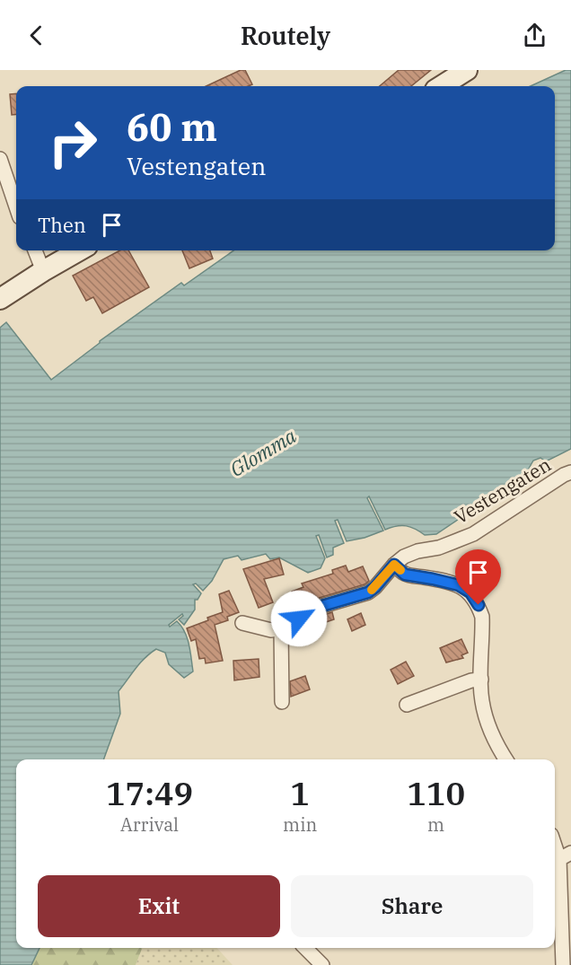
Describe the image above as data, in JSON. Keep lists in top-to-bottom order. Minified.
{"streets":{"street":["Vestengaten"]},"water":["Glomma"],"page":{"header":"Routely","turn":["60 m","Vestengaten"],"then":"Then","eta":["17:49","Arrival","1","min","110","m"],"buttons":["Exit","Share"]}}
